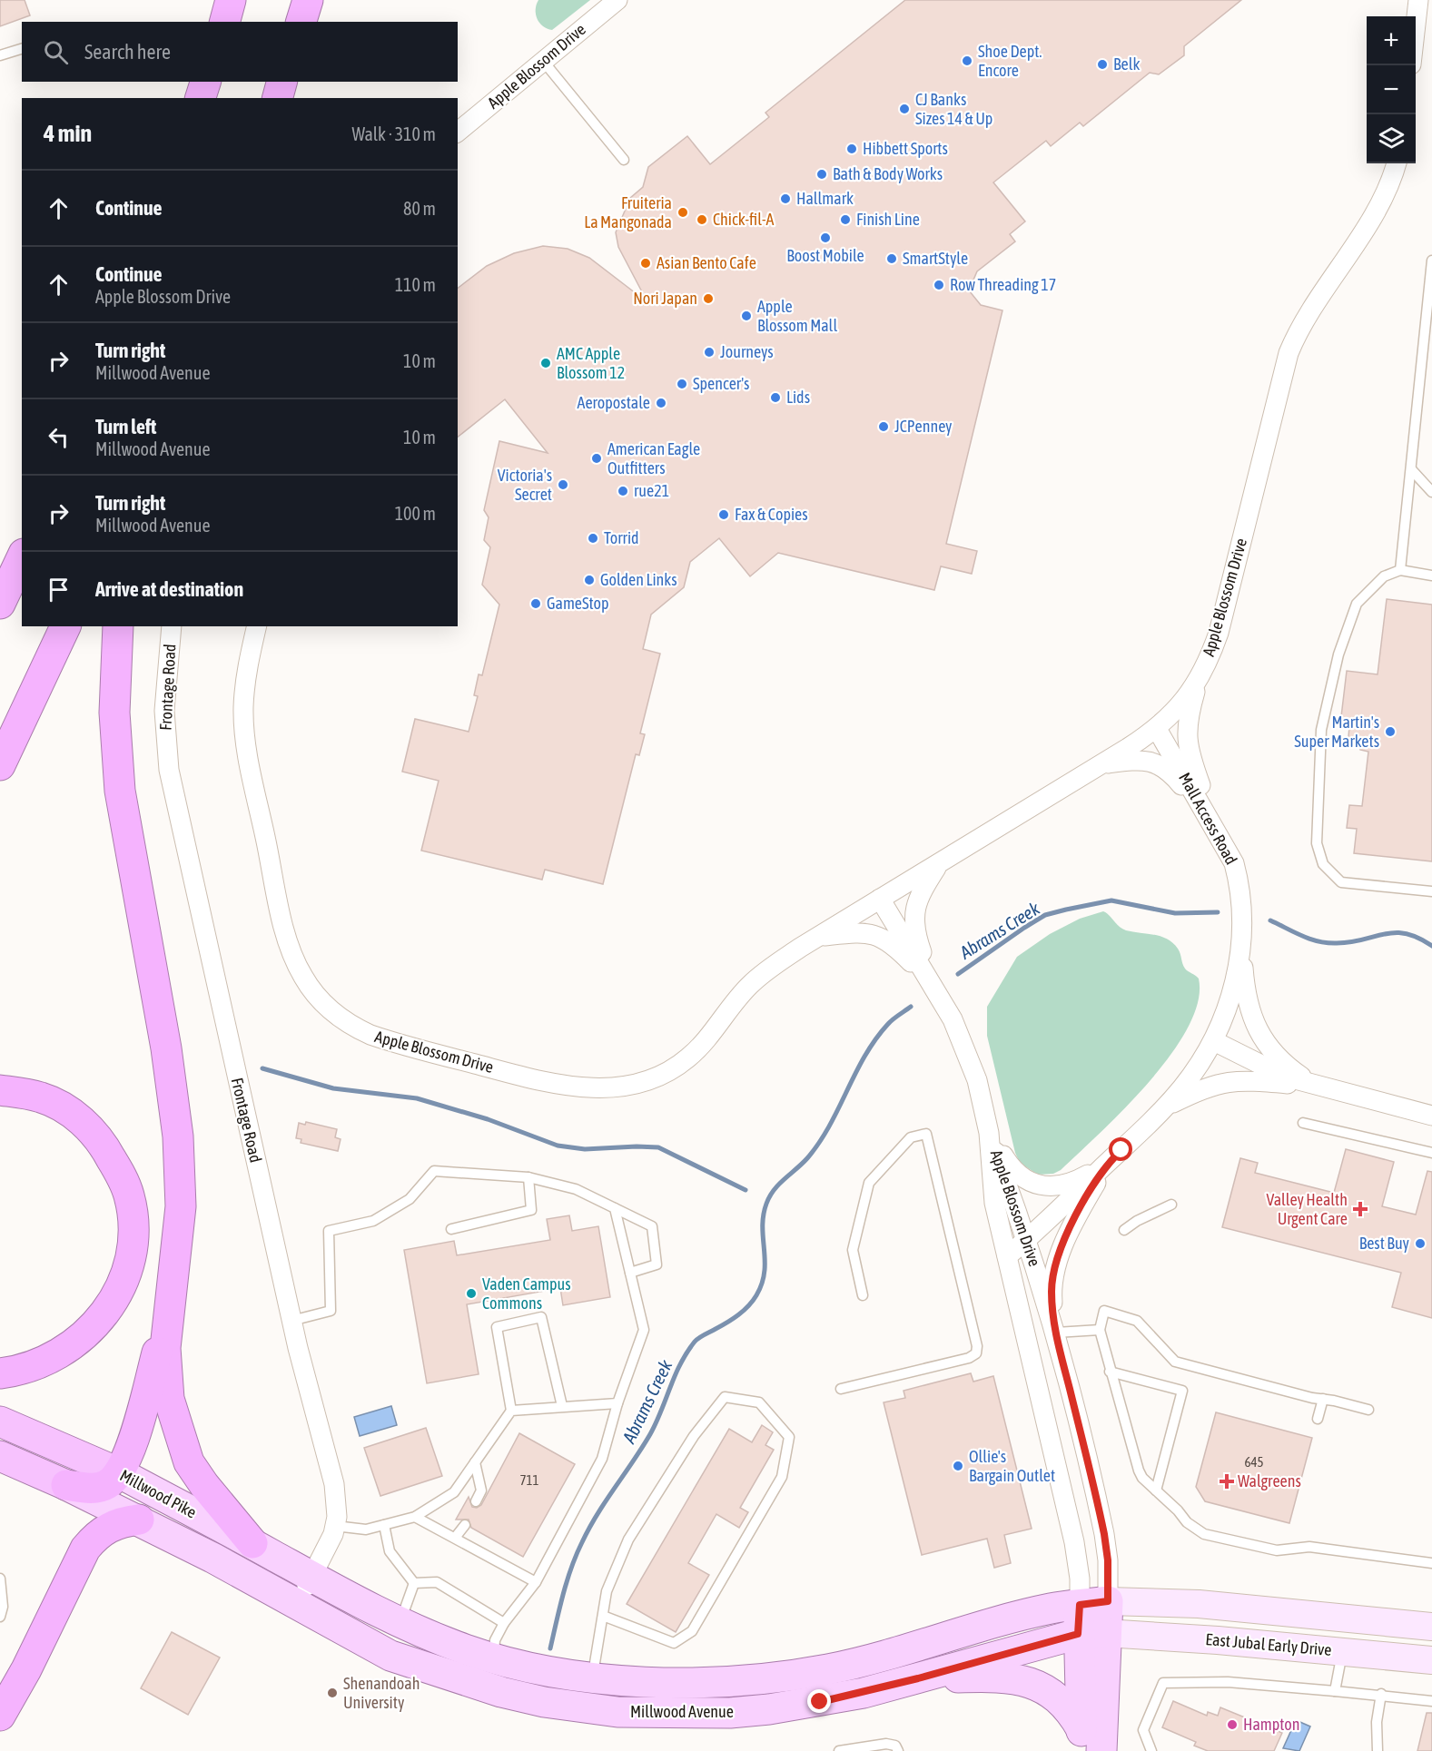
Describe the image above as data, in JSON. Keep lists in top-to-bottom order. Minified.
{"streets":{"highway":["Millwood Pike"],"main road":["East Jubal Early Drive","Millwood Avenue"],"street":["Apple Blossom Drive","Frontage Road","Mall Access Road"]},"crossings":[["Apple Blossom Drive","Mall Access Road"],["Apple Blossom Drive","East Jubal Early Drive"],["Apple Blossom Drive","Millwood Avenue"],["Frontage Road","Millwood Pike"],["Frontage Road","Millwood Avenue"],["Millwood Pike","Millwood Avenue"],["East Jubal Early Drive","Millwood Avenue"]],"water":["Abrams Creek"],"places":{"other":["Shoe Dept. Encore","Belk","CJ Banks Sizes 14 & Up","Hibbett Sports","Bath & Body Works","Hallmark","Fruiteria La Mangonada","Chick-fil-A","Finish Line","Boost Mobile","SmartStyle","Asian Bento Cafe","Row Threading 17","Nori Japan","Apple Blossom Mall","Journeys","AMC Apple Blossom 12","Spencer's","Lids","Aeropostale","JCPenney","American Eagle Outfitters","Victoria's Secret","rue21","Fax & Copies","Torrid","Golden Links","GameStop","Martin's Super Markets","Best Buy","Vaden Campus Commons","Ollie's Bargain Outlet","Shenandoah University","Hampton"],"health":["Valley Health Urgent Care","Walgreens"]},"house_numbers":["645","711"],"page":{"map_buttons":["+","−"],"search":"Search here","heading":["4 min","Walk · 310 m"],"list":[["Continue","80 m"],["Continue","Apple Blossom Drive","110 m"],["Turn right","Millwood Avenue","10 m"],["Turn left","Millwood Avenue","10 m"],["Turn right","Millwood Avenue","100 m"],"Arrive at destination"]}}
